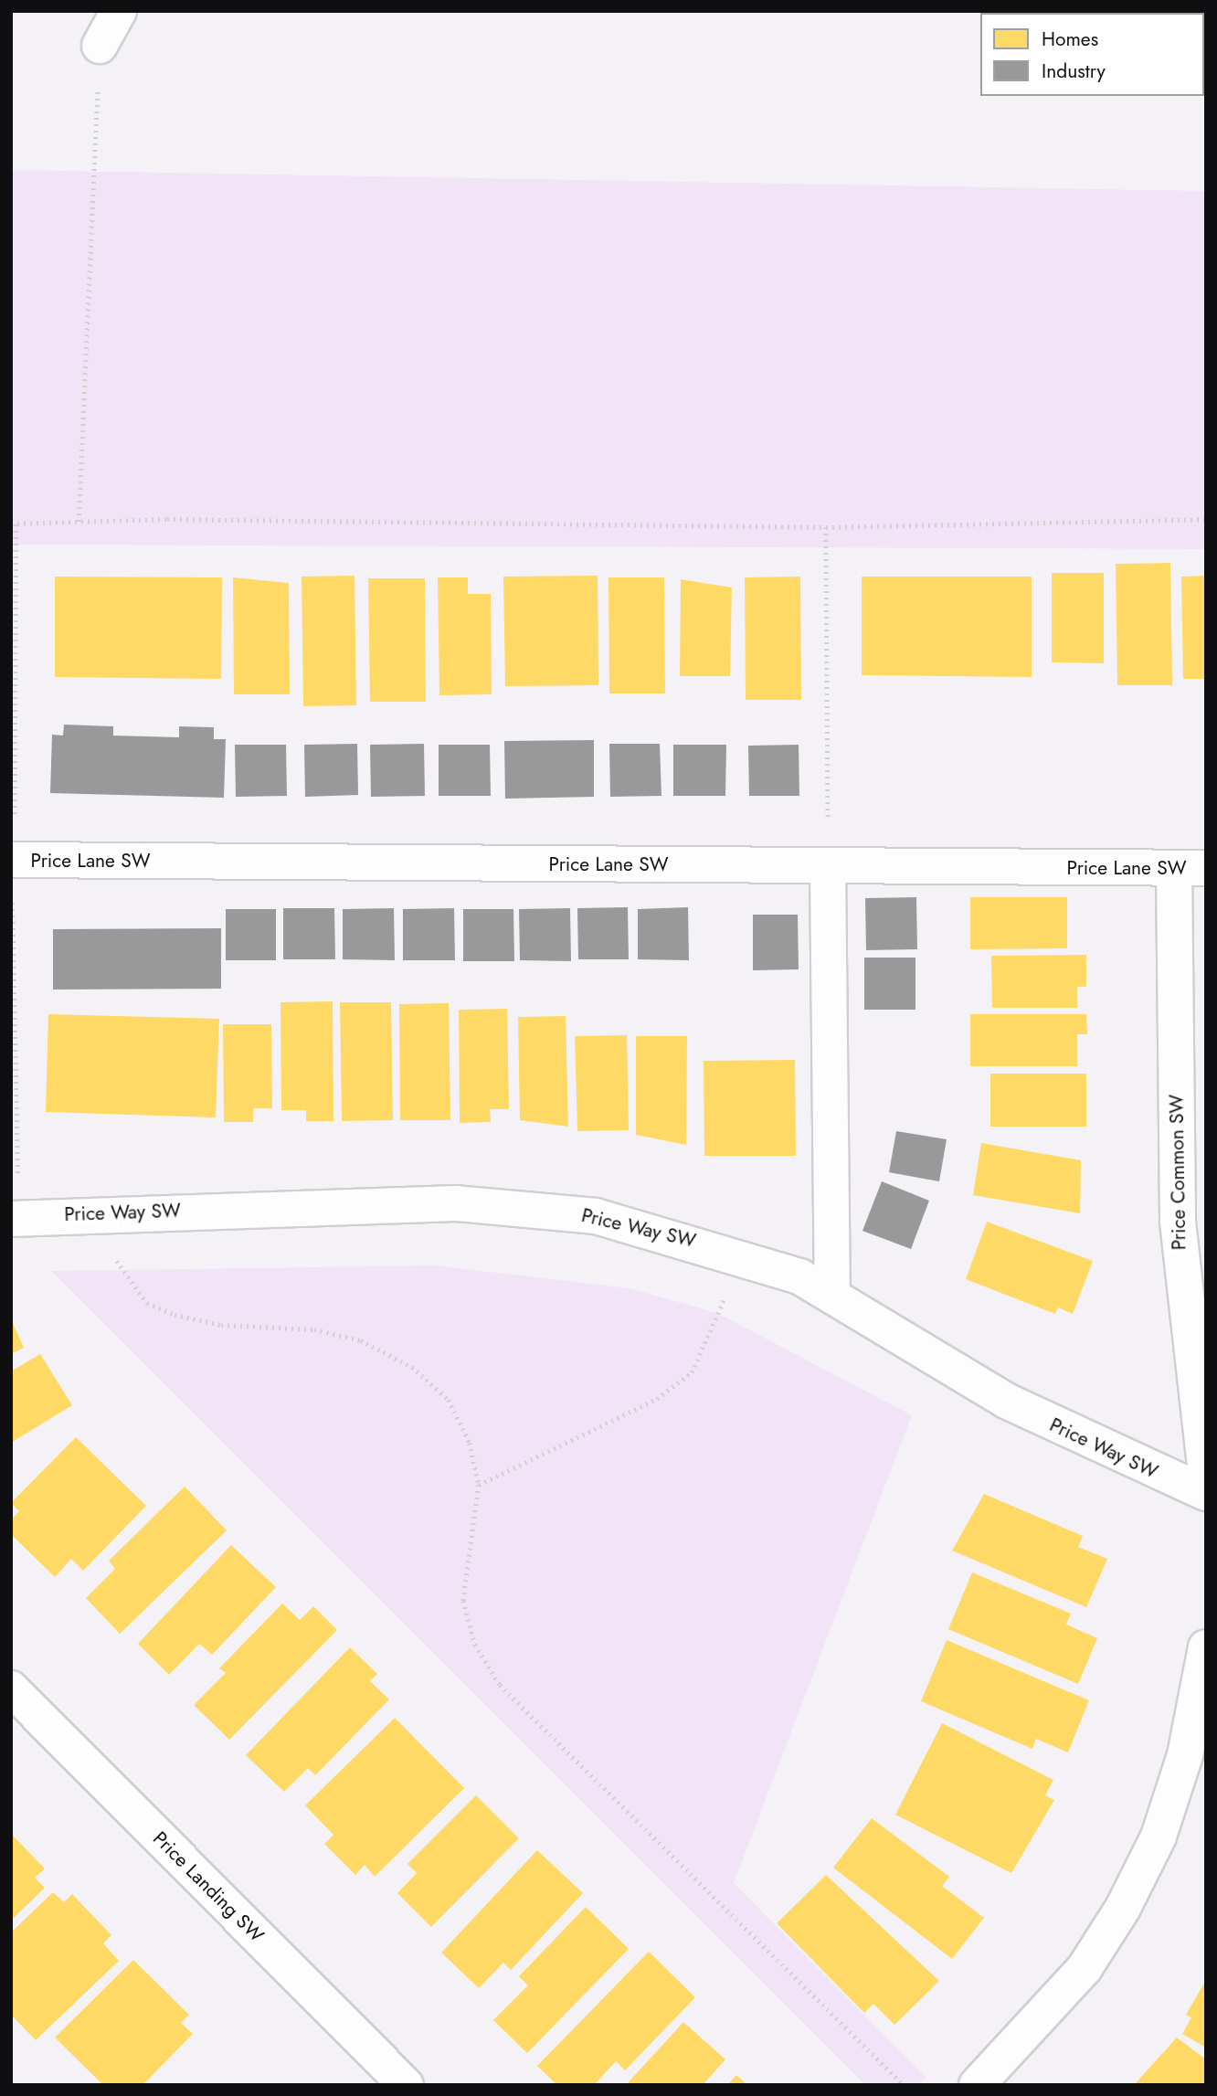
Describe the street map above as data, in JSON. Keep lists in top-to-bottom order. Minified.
{"streets":{"street":["Price Lane SW","Price Common SW","Price Way SW","Price Landing SW"]},"crossings":[["Price Lane SW","Price Common SW"]],"legend":["Homes","Industry"]}
